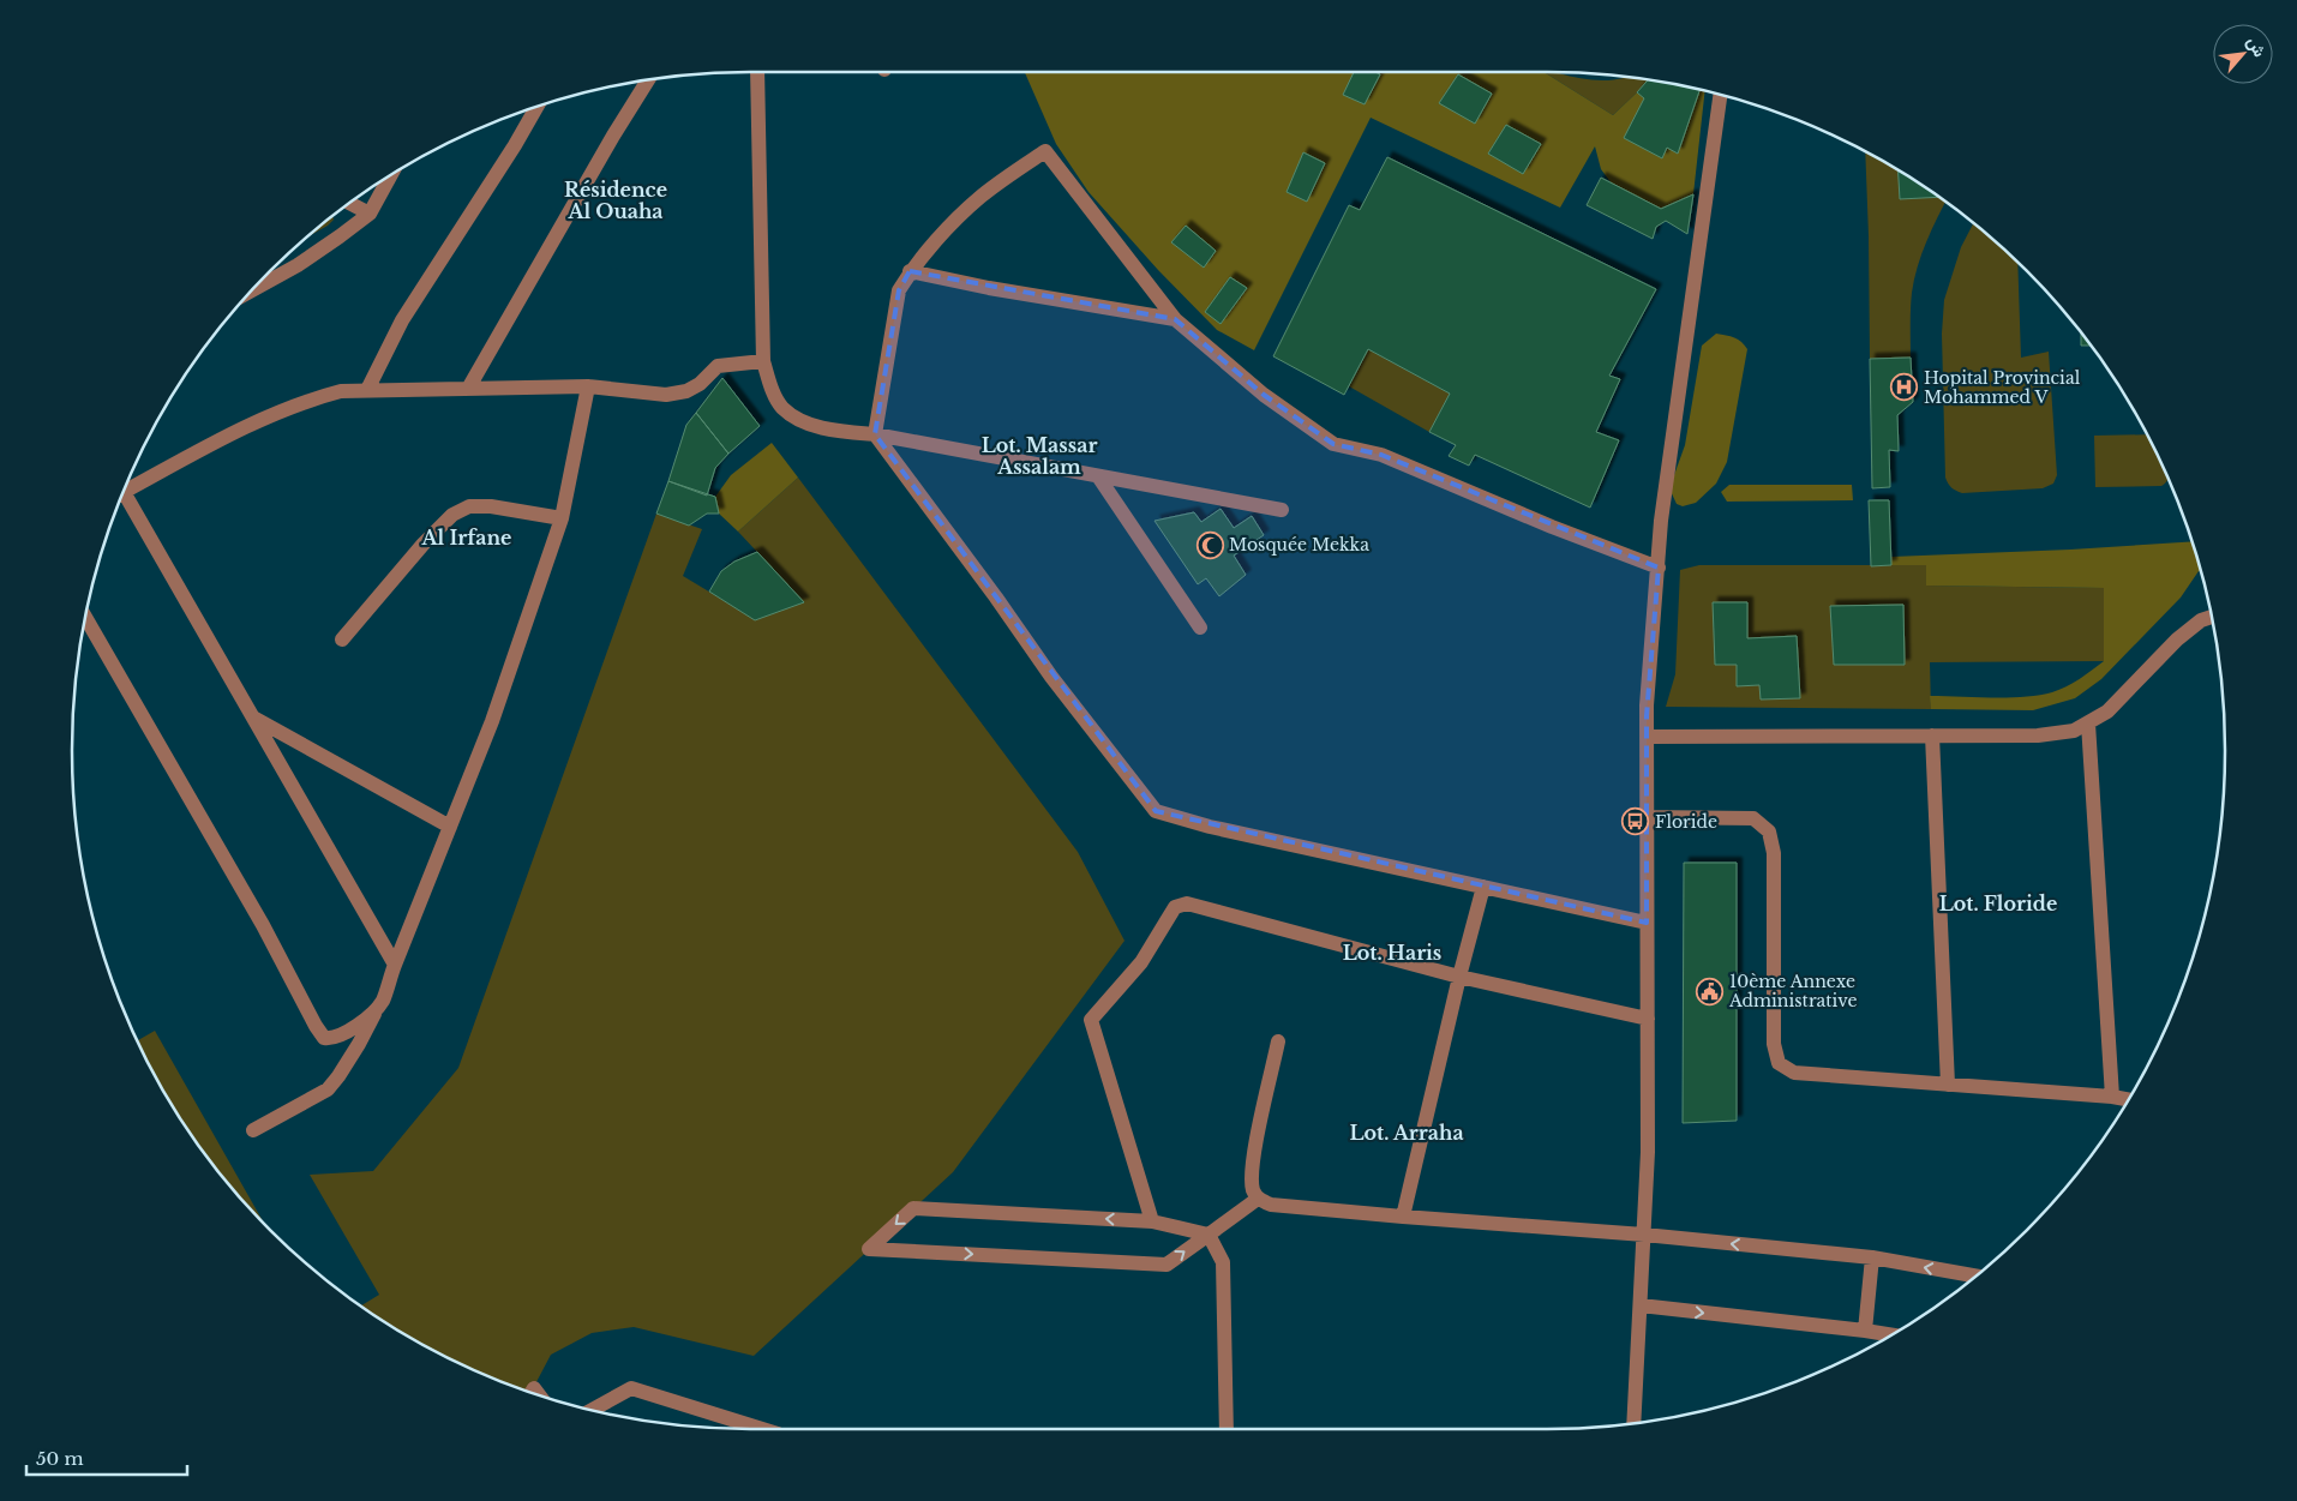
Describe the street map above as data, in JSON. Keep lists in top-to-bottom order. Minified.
{"districts":["Résidence Al Ouaha","Lot. Massar Assalam","Al Irfane","Lot. Floride","Lot. Haris","Lot. Arraha"],"places":{"hospital":["Hopital Provincial Mohammed V"],"mosque":["Mosquée Mekka"],"bus stop":["Floride"],"public building":["10ème Annexe Administrative"]},"scale_bar":"50 m","north":"top right"}
